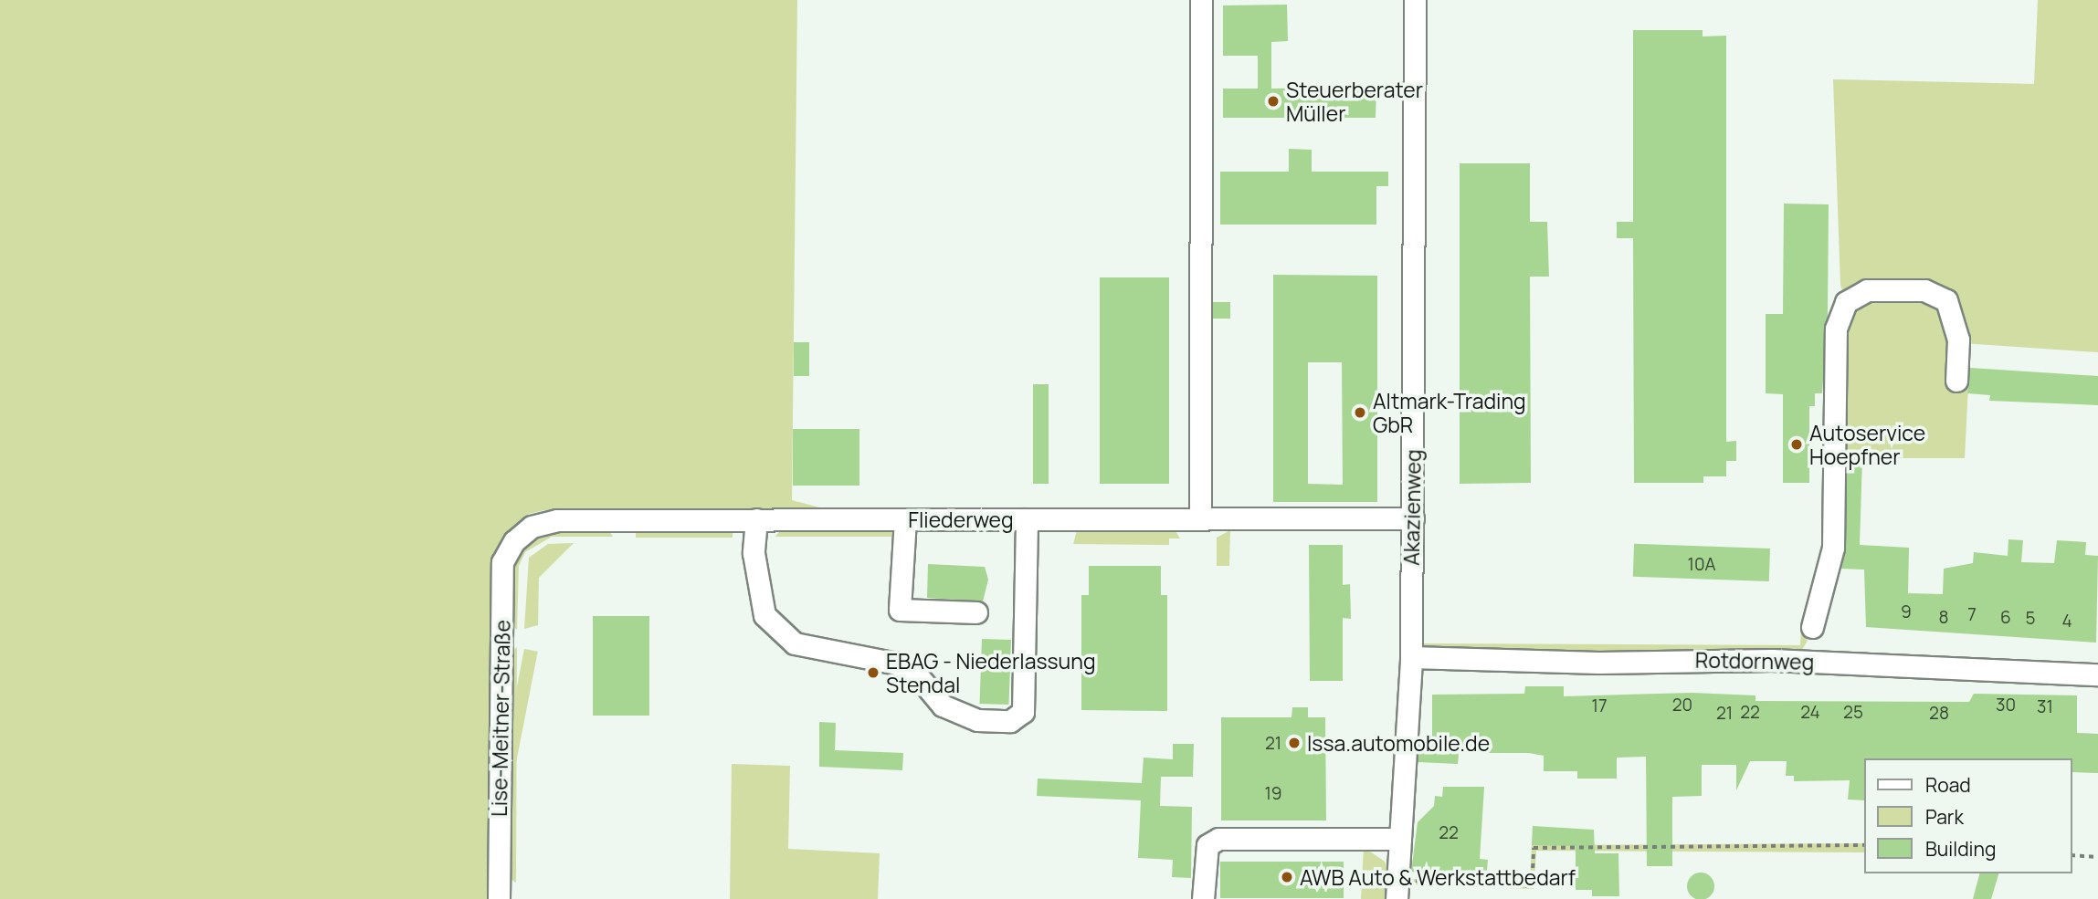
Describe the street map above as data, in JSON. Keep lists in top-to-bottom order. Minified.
{"streets":{"street":["Akazienweg","Fliederweg","Rotdornweg","Lise-Meitner-Straße"]},"crossings":[["Akazienweg","Fliederweg"],["Akazienweg","Rotdornweg"],["Fliederweg","Lise-Meitner-Straße"]],"places":["Steuerberater Müller","Altmark-Trading GbR","Autoservice Hoepfner","EBAG - Niederlassung Stendal","Issa.automobile.de","AWB Auto & Werkstattbedarf"],"house_numbers":["10A","9","7","8","6","5","4","20","30","17","31","22","24","25","21","28","21","19","22"],"legend":["Road","Park","Building"]}
